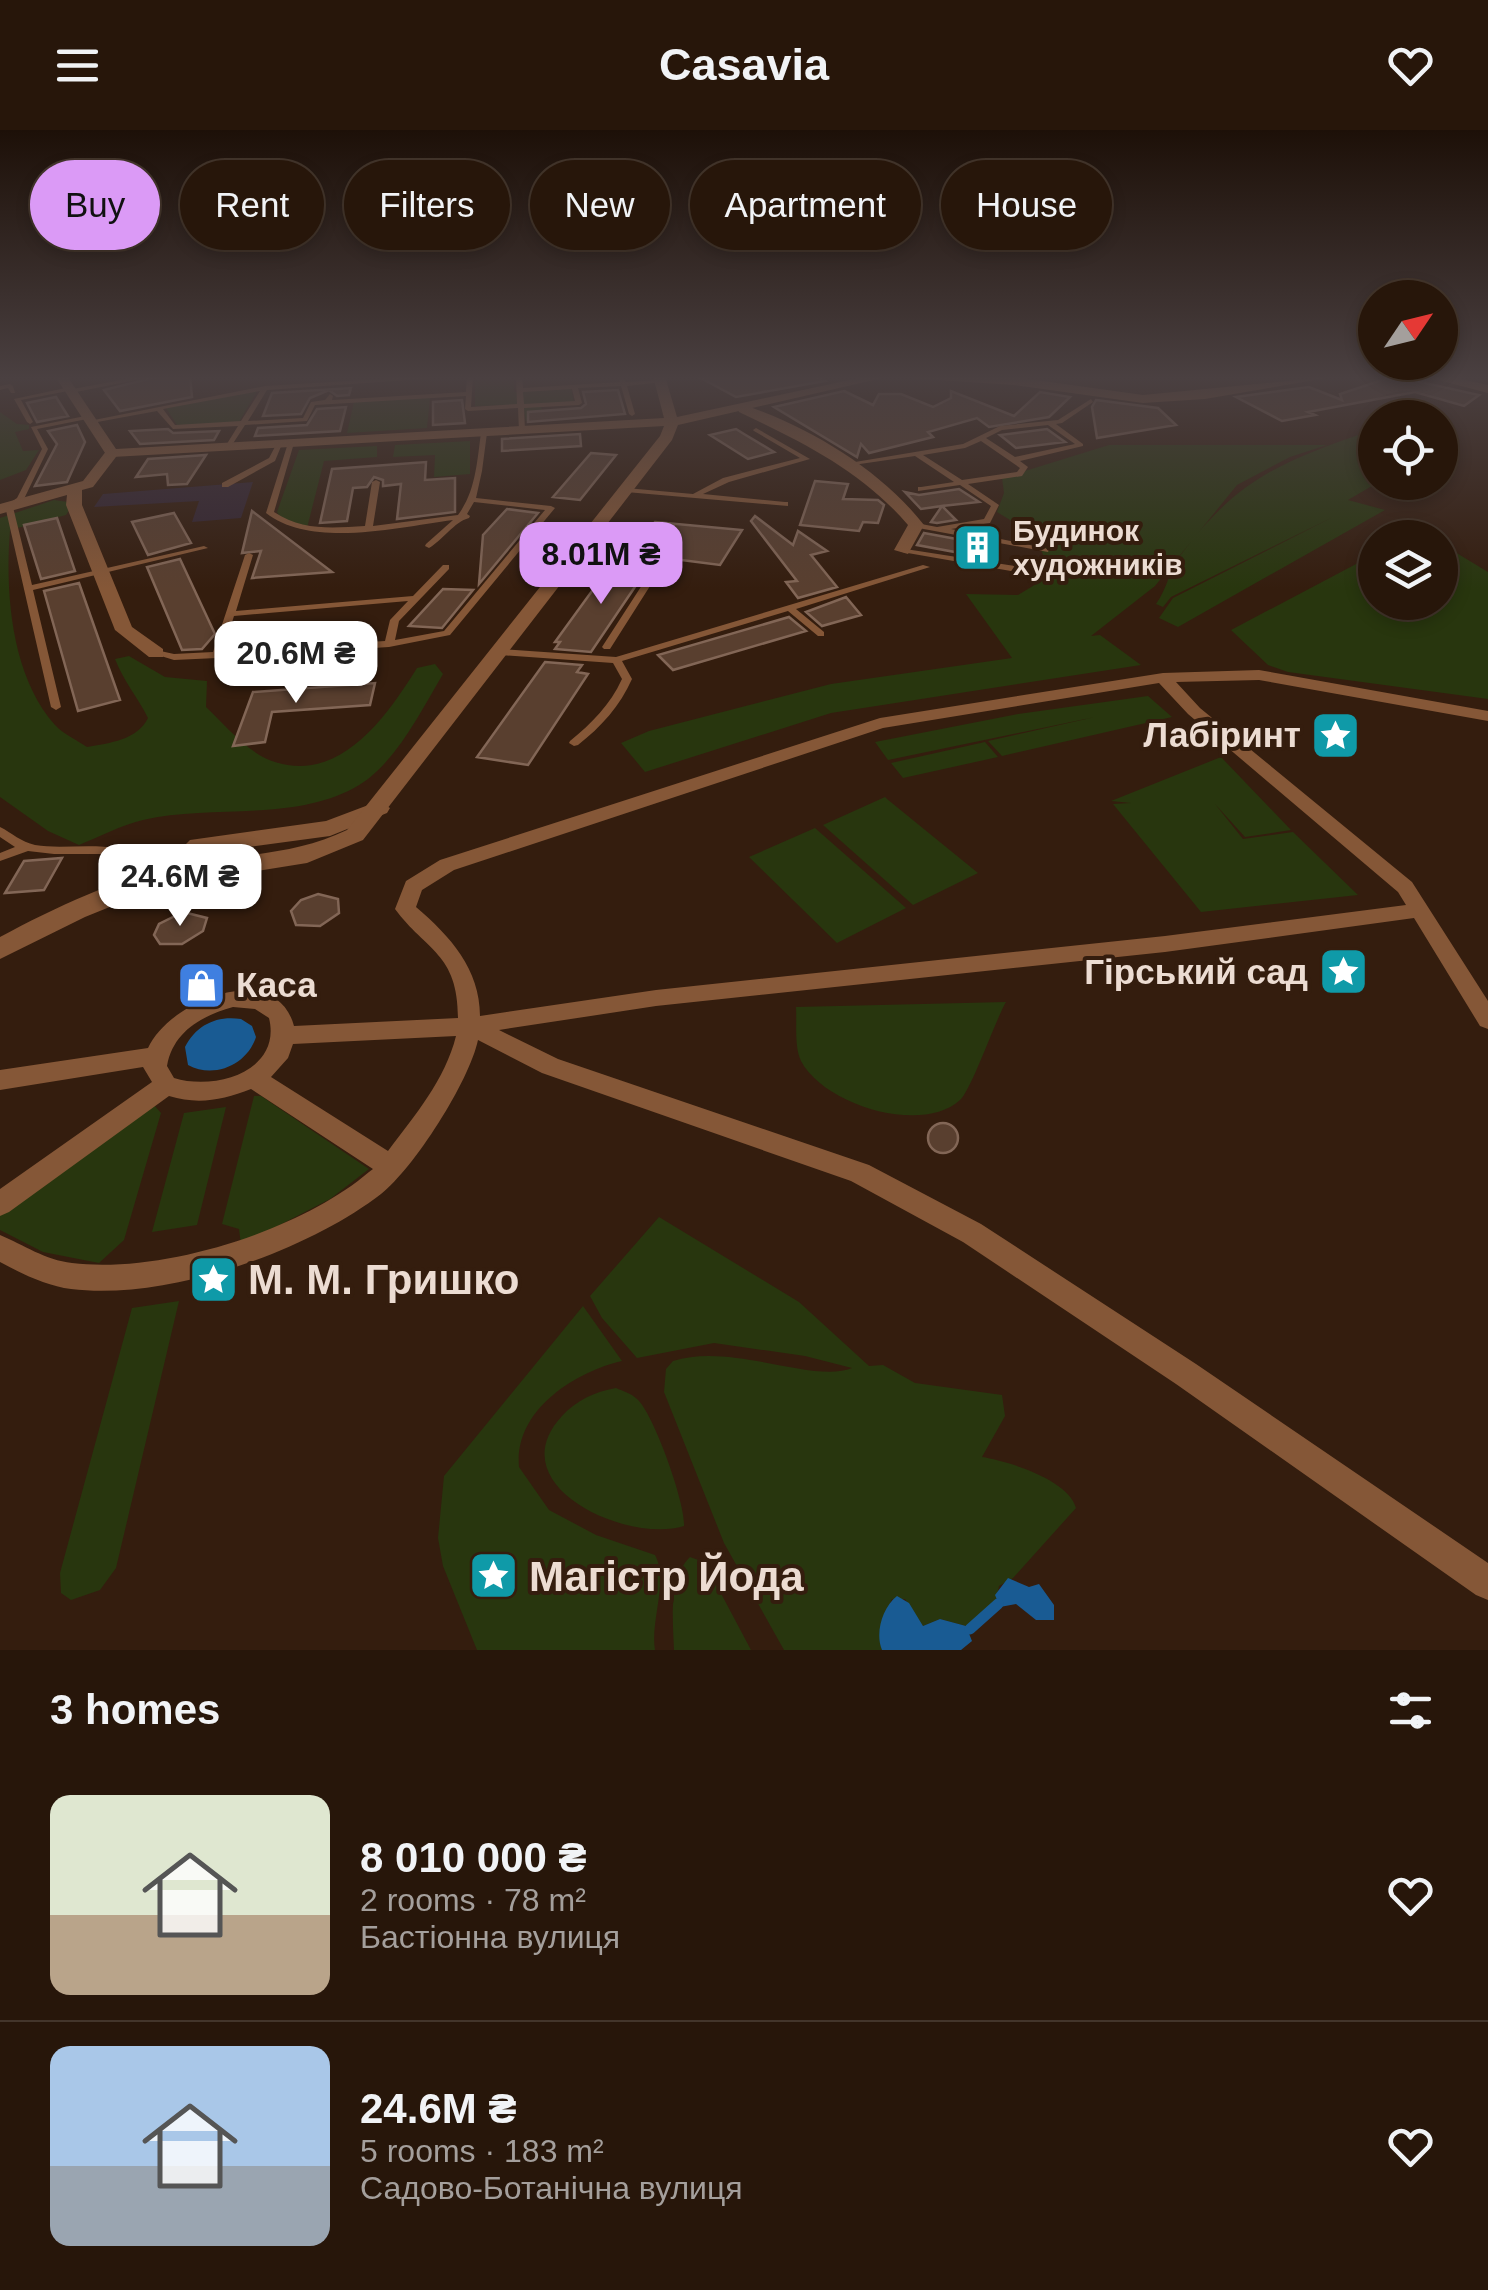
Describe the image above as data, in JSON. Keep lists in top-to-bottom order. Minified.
{"places":{"building":["Будинок художників"],"place":["Лабіринт","Гірський сад","М. М. Гришко","Магістр Йода"],"shop":["Каса"]},"north":"top right","page":{"header":"Casavia","chip":["Buy","Rent","Filters","New","Apartment","House"],"price":["8.01M ₴","20.6M ₴","24.6M ₴"],"heading":"3 homes","list":[{"name":"8 010 000 ₴","note":"2 rooms · 78 m² · Бастіонна вулиця"},{"name":"24.6M ₴","note":"5 rooms · 183 m² · Садово-Ботанічна вулиця"}]}}
